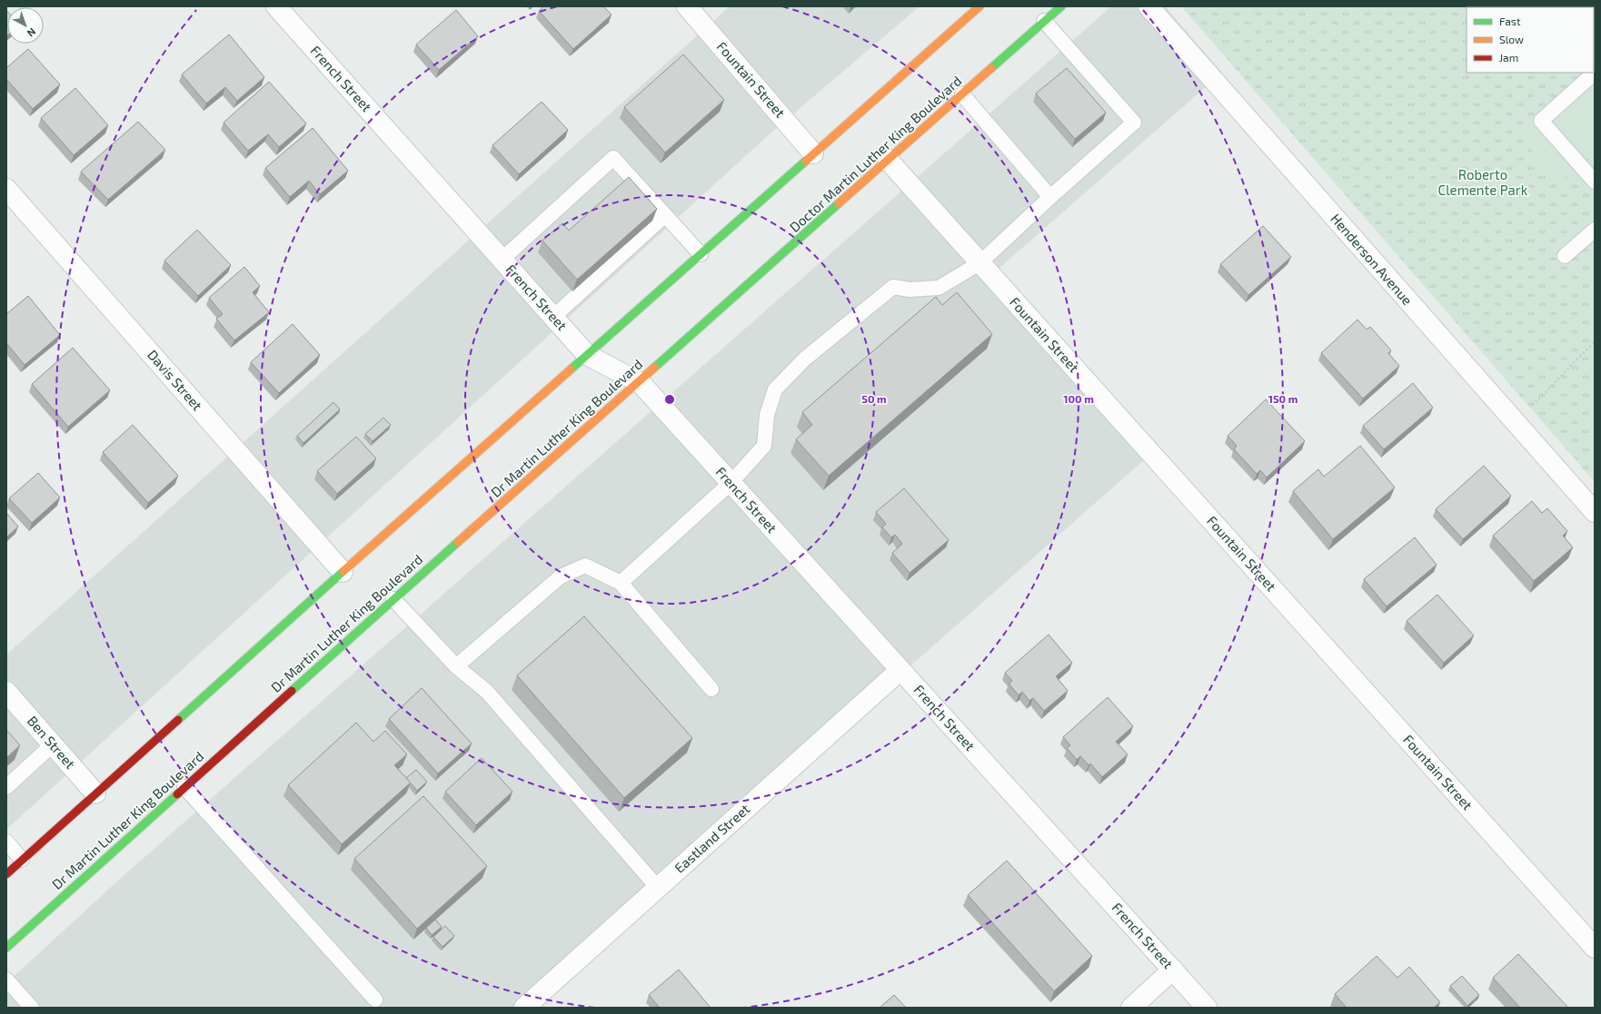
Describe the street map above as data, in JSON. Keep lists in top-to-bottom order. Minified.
{"streets":{"main road":["Doctor Martin Luther King Boulevard","Dr Martin Luther King Boulevard"],"street":["French Street","Fountain Street","Henderson Avenue","Davis Street","Ben Street","Eastland Street"]},"crossings":[["French Street","Dr Martin Luther King Boulevard"],["French Street","Eastland Street"],["Fountain Street","Doctor Martin Luther King Boulevard"],["Doctor Martin Luther King Boulevard","Dr Martin Luther King Boulevard"]],"parks":["Roberto Clemente Park"],"legend":["Fast","Slow","Jam"],"north":"bottom right","rings":["50 m","100 m","150 m"]}
